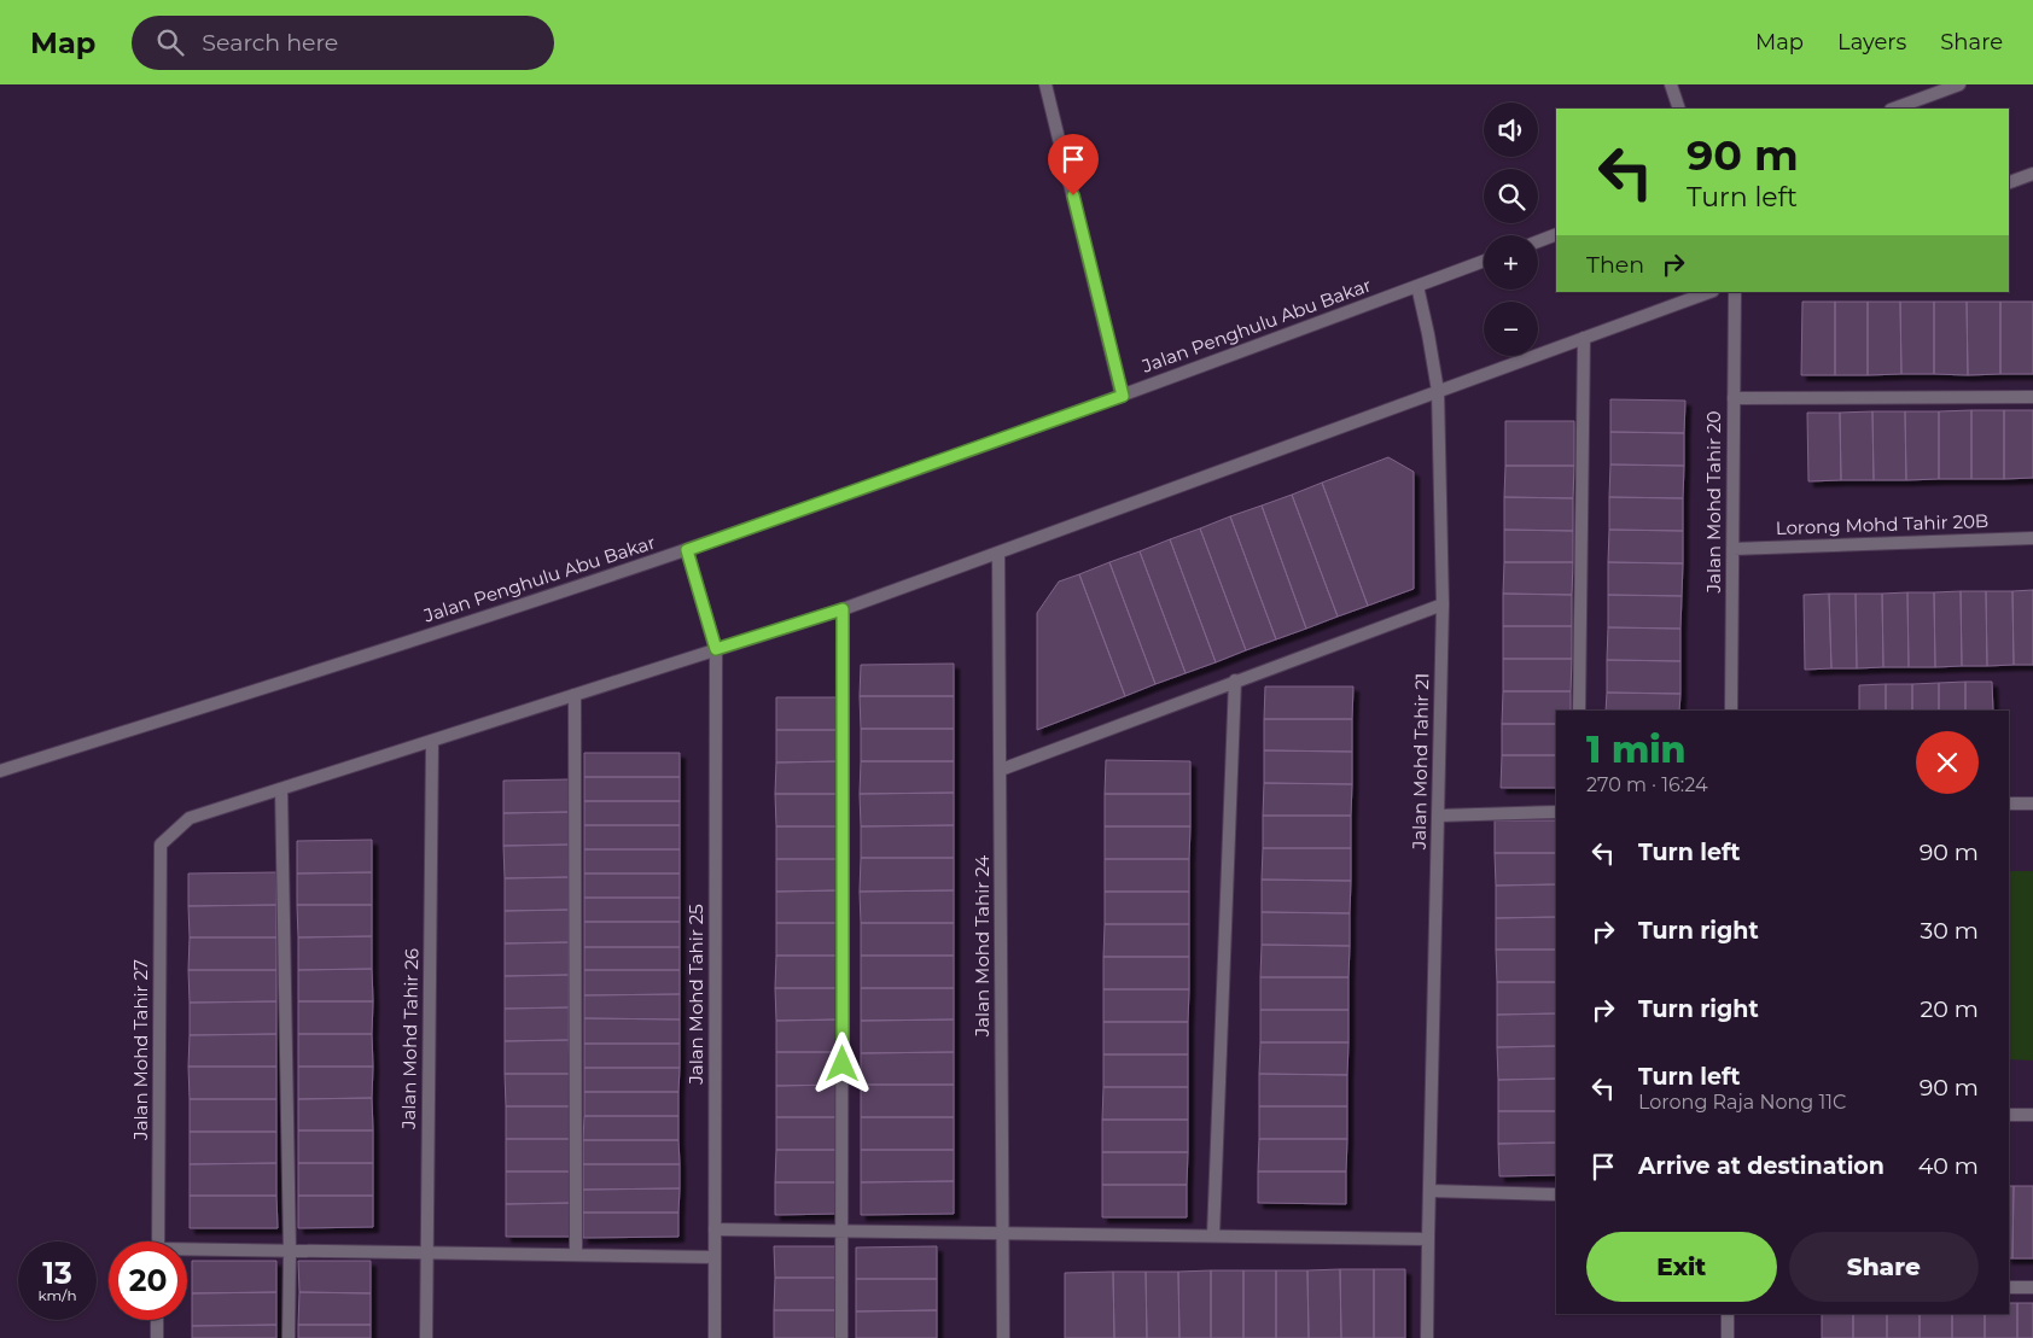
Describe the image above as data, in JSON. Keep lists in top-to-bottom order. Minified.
{"streets":{"street":["Jalan Penghulu Abu Bakar","Jalan Mohd Tahir 20","Lorong Mohd Tahir 20B","Jalan Mohd Tahir 21","Jalan Mohd Tahir 24","Jalan Mohd Tahir 25","Jalan Mohd Tahir 26","Jalan Mohd Tahir 27"]},"crossings":[["Jalan Penghulu Abu Bakar","Jalan Mohd Tahir 21"],["Jalan Penghulu Abu Bakar","Jalan Mohd Tahir 25"],["Jalan Mohd Tahir 20","Lorong Mohd Tahir 20B"]],"page":{"header":"Map","search":"Search here","nav":["Map","Layers","Share"],"map_buttons":["+","−"],"turn":["90 m","Turn left"],"then":"Then","heading":["1 min","270 m · 16:24"],"list":[{"name":"Turn left","value":"90 m"},{"name":"Turn right","value":"30 m"},{"name":"Turn right","value":"20 m"},{"name":"Turn left","note":"Lorong Raja Nong 11C","value":"90 m"},{"name":"Arrive at destination","value":"40 m"}],"buttons":["Exit","Share"],"speed":"13 km/h","limit":"20"}}
